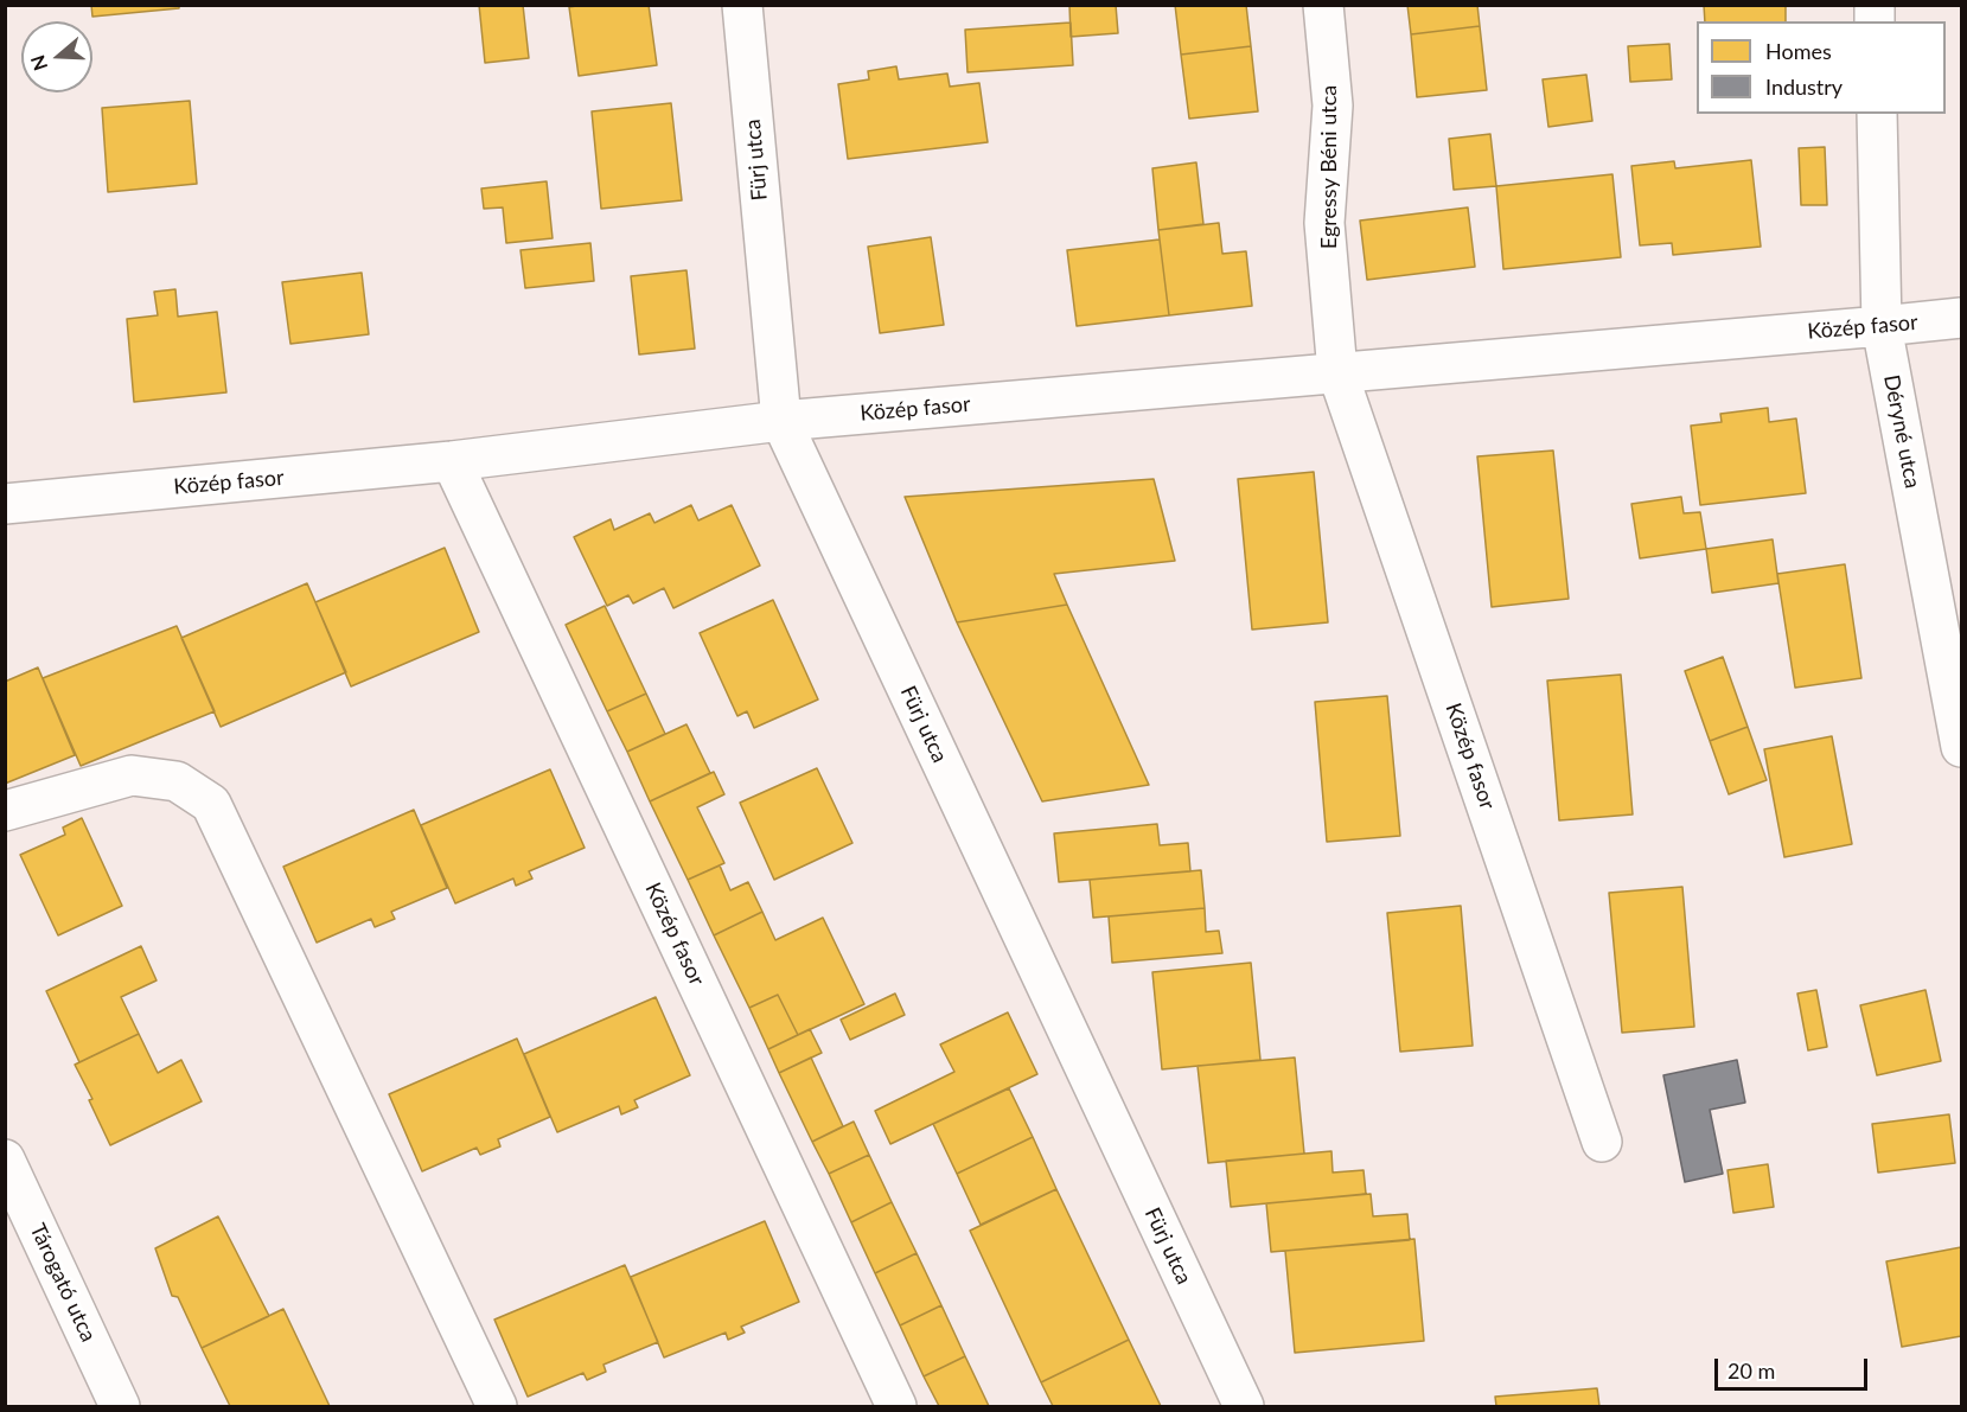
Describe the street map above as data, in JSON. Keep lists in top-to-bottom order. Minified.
{"streets":{"street":["Fürj utca","Egressy Béni utca","Közép fasor","Déryné utca","Tárogató utca"]},"crossings":[["Fürj utca","Közép fasor"],["Egressy Béni utca","Közép fasor"],["Közép fasor","Déryné utca"]],"legend":["Homes","Industry"],"scale_bar":"20 m","north":"left"}
